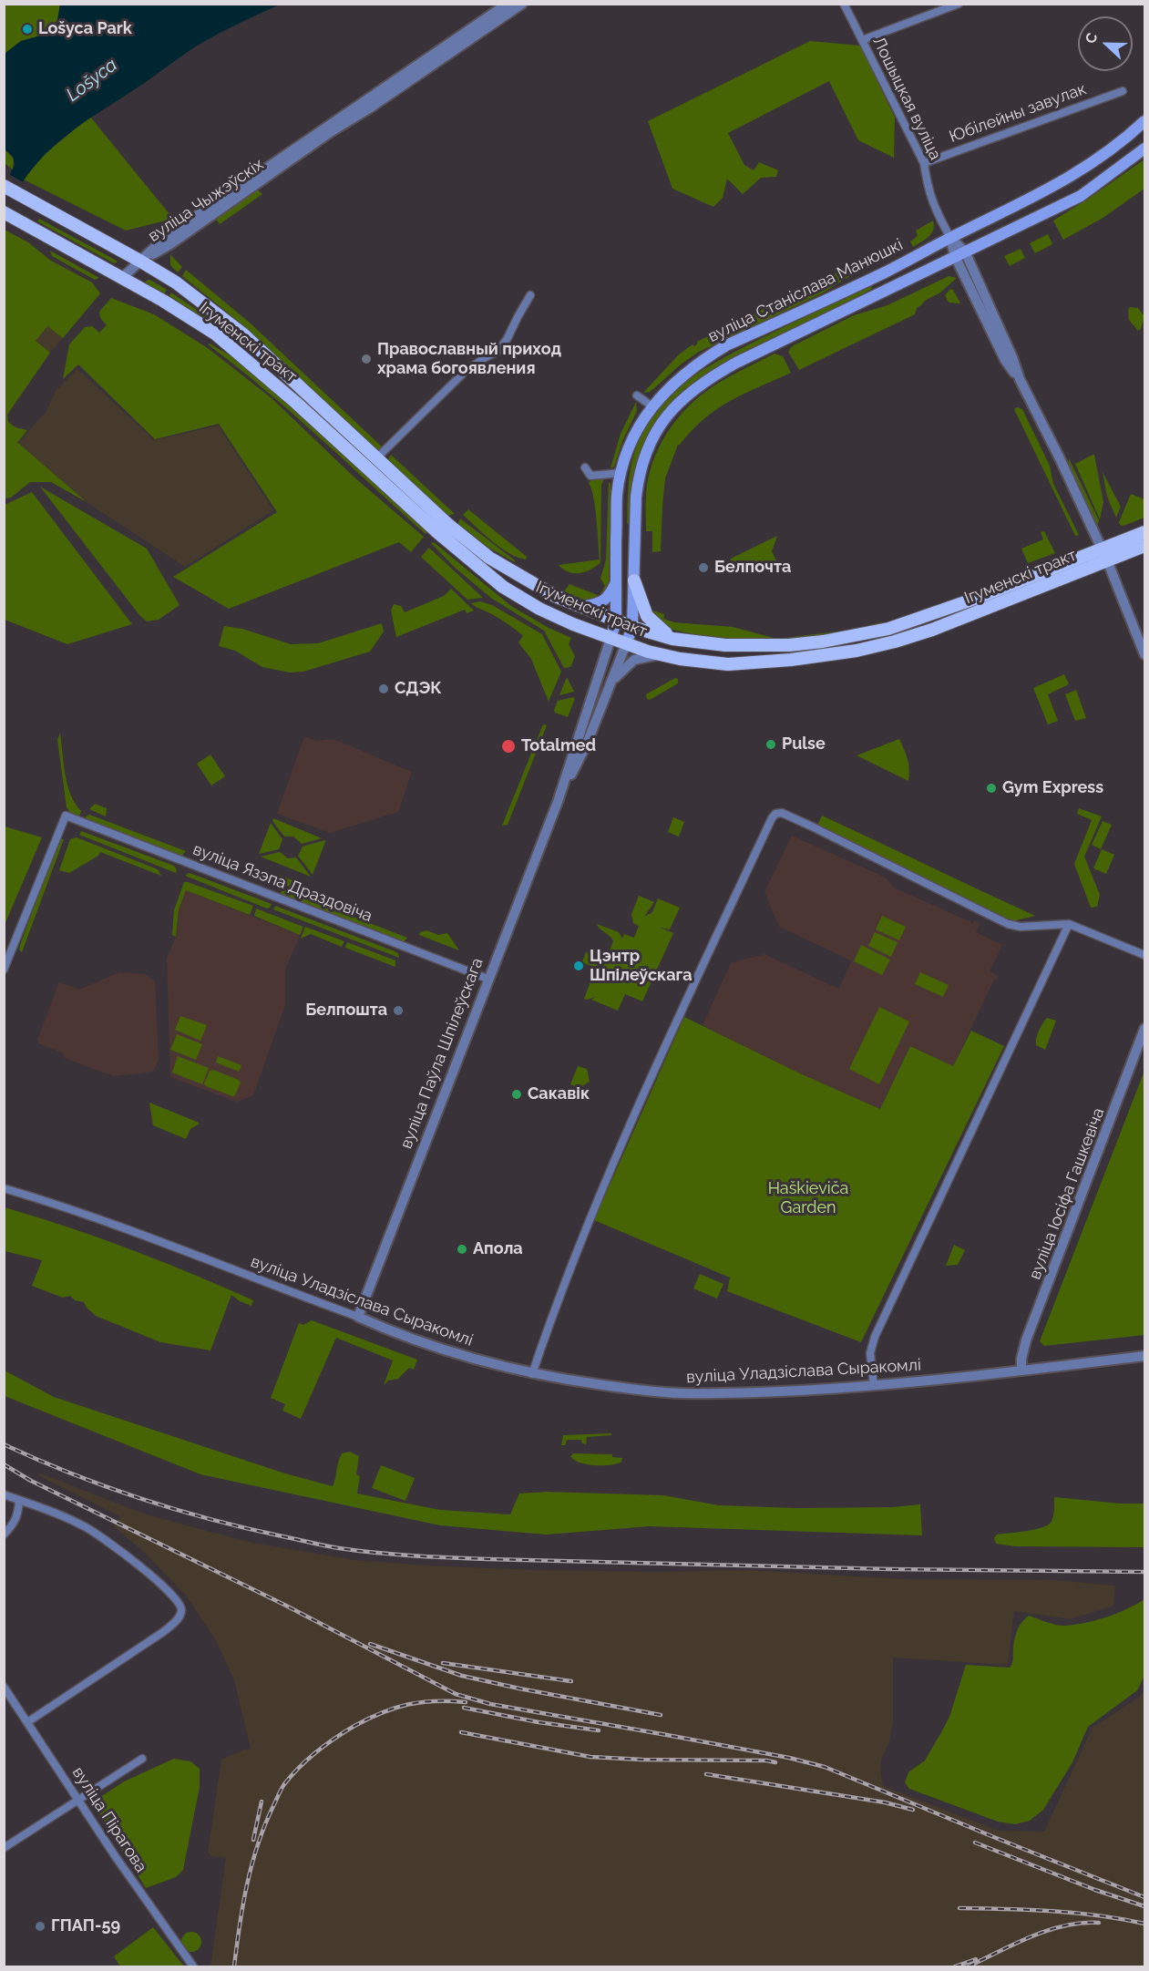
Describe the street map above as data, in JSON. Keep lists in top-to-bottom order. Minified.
{"streets":{"main road":["вуліца Станіслава Манюшкі","Ігуменскі тракт","вуліца Паўла Шпілеўскага"],"street":["Лошыцкая вуліца","Юбілейны завулак","вуліца Чыжэўскіх","вуліца Язэпа Драздовіча","вуліца Іосіфа Гашкевіча","вуліца Уладзіслава Сыракомлі","вуліца Пірагова"]},"crossings":[["Лошыцкая вуліца","Юбілейны завулак"],["Лошыцкая вуліца","вуліца Станіслава Манюшкі"],["вуліца Чыжэўскіх","Ігуменскі тракт"],["вуліца Станіслава Манюшкі","Ігуменскі тракт"],["вуліца Станіслава Манюшкі","вуліца Паўла Шпілеўскага"],["Ігуменскі тракт","вуліца Паўла Шпілеўскага"],["вуліца Язэпа Драздовіча","вуліца Паўла Шпілеўскага"],["вуліца Паўла Шпілеўскага","вуліца Уладзіслава Сыракомлі"],["вуліца Іосіфа Гашкевіча","вуліца Уладзіслава Сыракомлі"]],"water":["Lošyca"],"parks":["Haškieviča Garden"],"places":["Lošyca Park","Православный приход храма богоявления","Белпочта","СДЭК","Pulse","Totalmed","Gym Express","Цэнтр Шпілеўскага","Белпошта","Сакавік","Апола","ГПАП-59"],"north":"left"}
